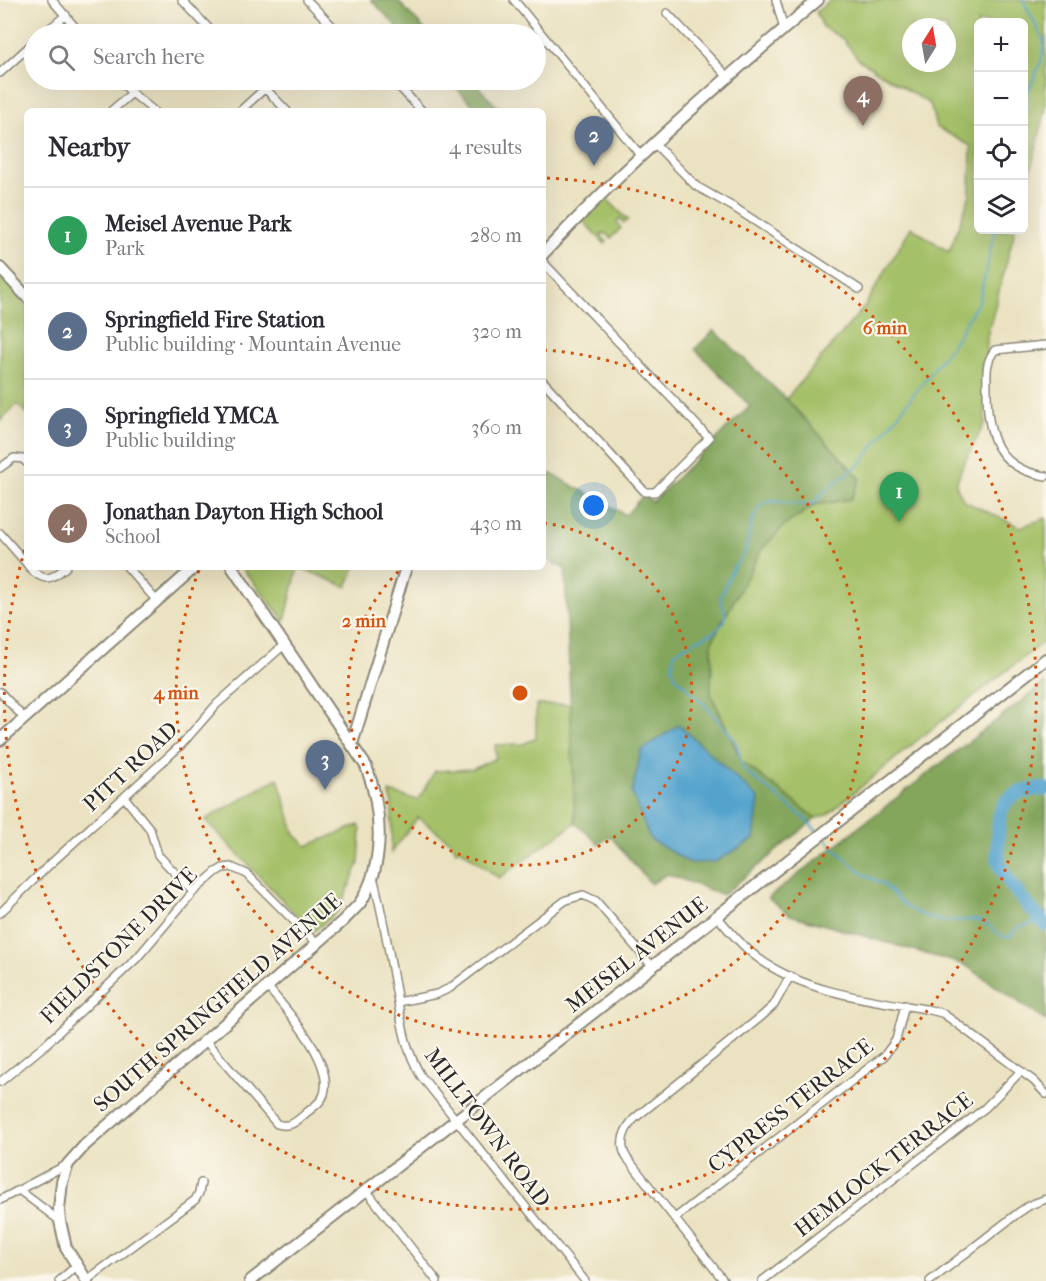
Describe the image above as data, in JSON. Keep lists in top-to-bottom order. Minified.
{"streets":{"street":["PITT ROAD","FIELDSTONE DRIVE","MEISEL AVENUE","SOUTH SPRINGFIELD AVENUE","CYPRESS TERRACE","MILLTOWN ROAD","HEMLOCK TERRACE"]},"crossings":[["PITT ROAD","SOUTH SPRINGFIELD AVENUE"],["FIELDSTONE DRIVE","SOUTH SPRINGFIELD AVENUE"],["MEISEL AVENUE","MILLTOWN ROAD"],["SOUTH SPRINGFIELD AVENUE","MILLTOWN ROAD"]],"north":"top","page":{"map_buttons":["+","−"],"search":"Search here","pins":["4","2","1","3"],"heading":["Nearby","4 results"],"list":[{"mark":"1","name":"Meisel Avenue Park","note":"Park","value":"280 m"},{"mark":"2","name":"Springfield Fire Station","note":"Public building · Mountain Avenue","value":"320 m"},{"mark":"3","name":"Springfield YMCA","note":"Public building","value":"360 m"},{"mark":"4","name":"Jonathan Dayton High School","note":"School","value":"430 m"}]},"rings":["6 min","2 min","4 min"]}
